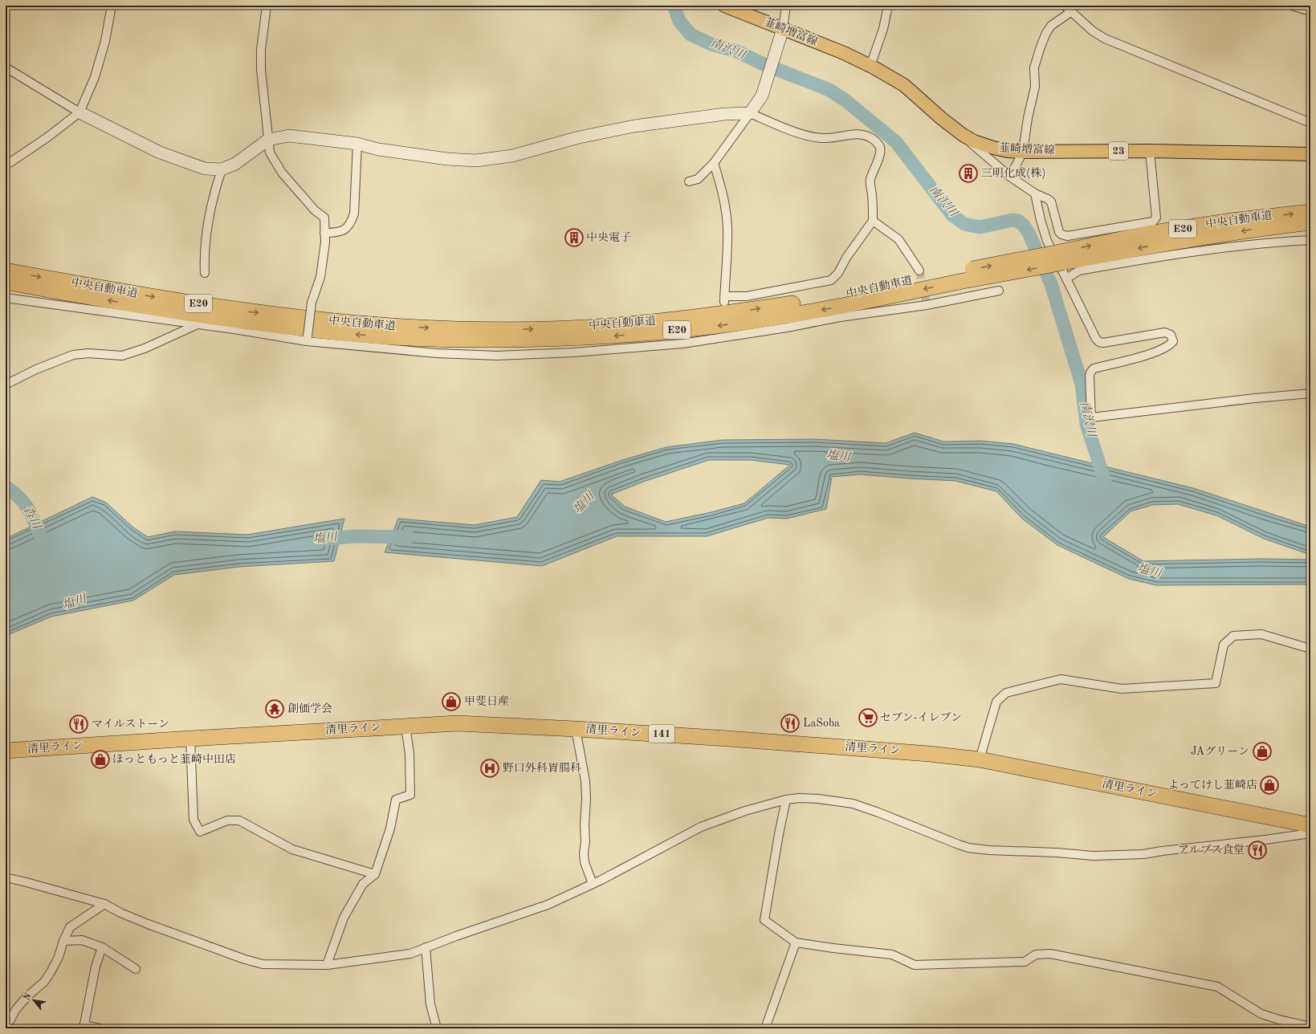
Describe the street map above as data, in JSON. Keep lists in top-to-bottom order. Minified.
{"streets":{"highway":["中央自動車道","E20","清里ライン","141"],"main road":["韮崎増富線","23"]},"water":["南沢川","塩川","沓川"],"places":{"building":["三明化成(株)","中央電子"],"shop":["甲斐日産","JAグリーン","ほっともっと韮崎中田店","よってけし韮崎店"],"temple":["創価学会"],"supermarket":["セブン-イレブン"],"restaurant":["LaSoba","マイルストーン","アルプス食堂"],"hospital":["野口外科胃腸科"]},"north":"top left"}
